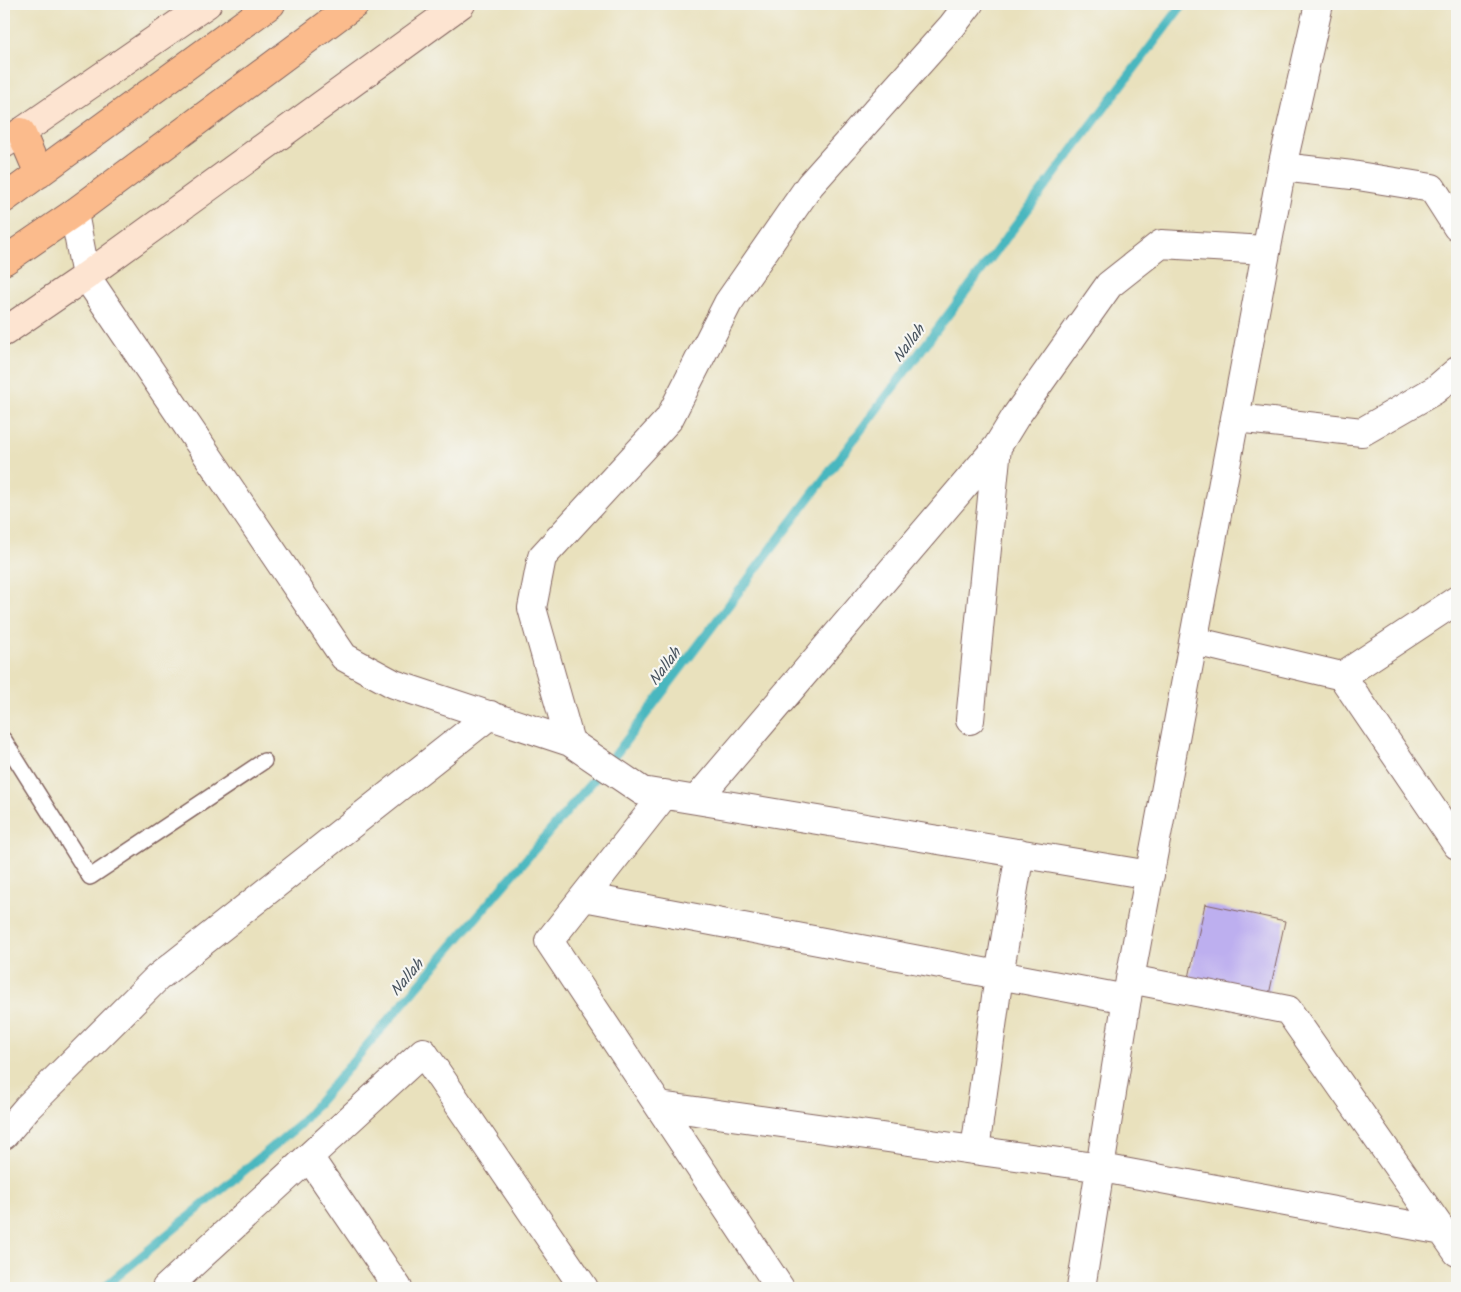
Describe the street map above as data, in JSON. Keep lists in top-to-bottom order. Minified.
{"water":["Nallah"]}
